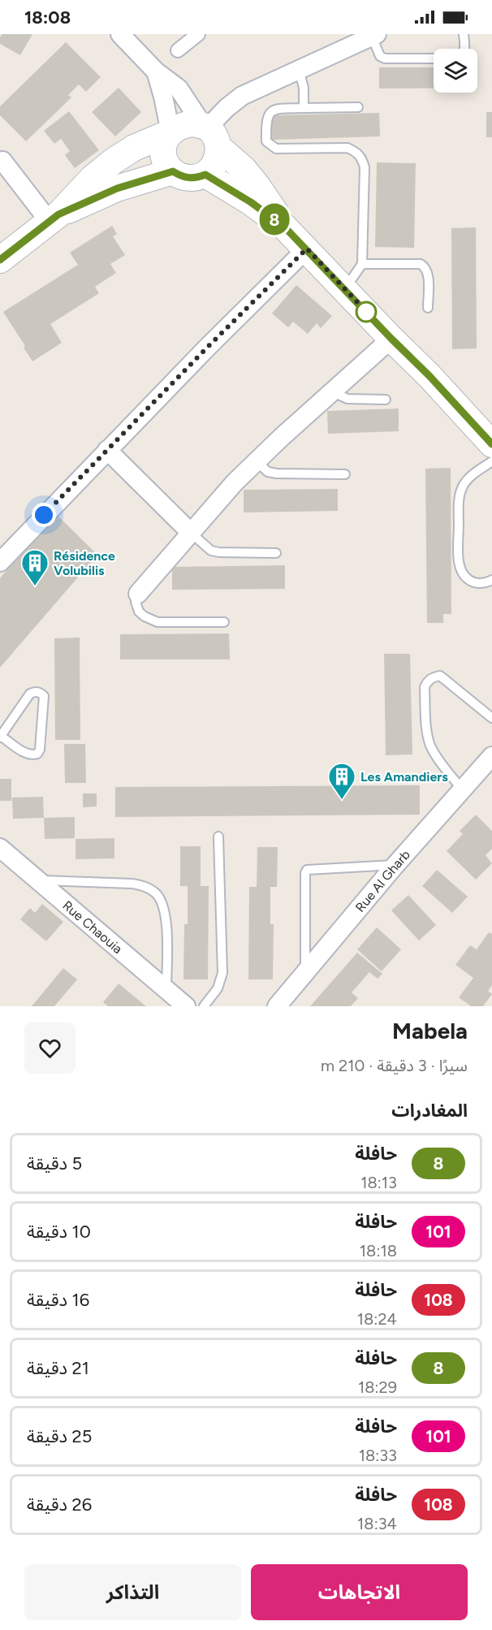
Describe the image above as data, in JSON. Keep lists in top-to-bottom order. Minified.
{"streets":{"street":["Rue Al Gharb","Rue Chaouia"]},"places":{"building":["Résidence Volubilis","Les Amandiers"]},"lines":["bus line 8"],"page":{"status":"18:08","on_map":"8","heading":[["Mabela","سيرًا · 3 دقيقة · 210 m"],"المغادرات"],"list":[{"mark":"8","name":"حافلة","note":"18:13","value":"5 دقيقة"},{"mark":"101","name":"حافلة","note":"18:18","value":"10 دقيقة"},{"mark":"108","name":"حافلة","note":"18:24","value":"16 دقيقة"},{"mark":"8","name":"حافلة","note":"18:29","value":"21 دقيقة"},{"mark":"101","name":"حافلة","note":"18:33","value":"25 دقيقة"},{"mark":"108","name":"حافلة","note":"18:34","value":"26 دقيقة"}],"buttons":["الاتجاهات","التذاكر"]}}
